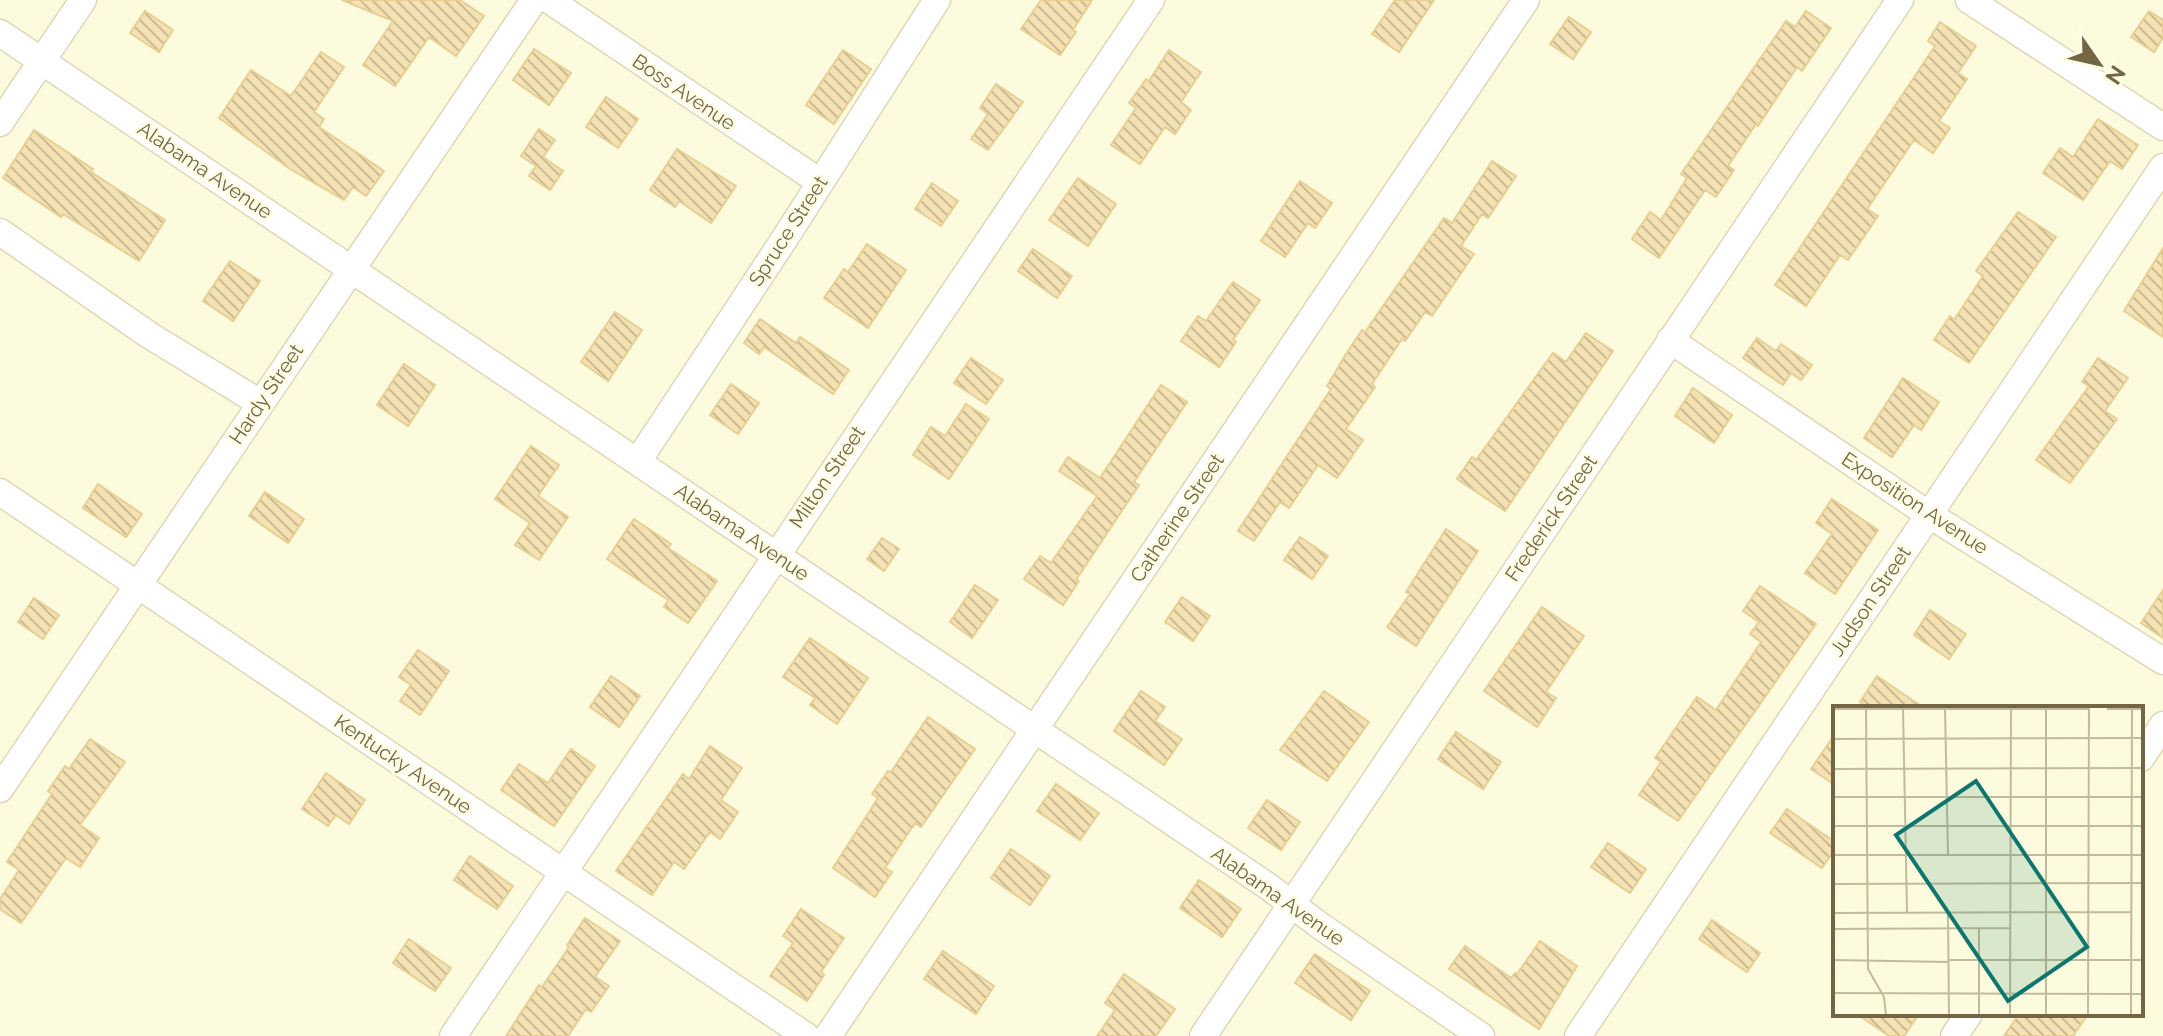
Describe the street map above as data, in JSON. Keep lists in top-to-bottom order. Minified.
{"streets":{"street":["Boss Avenue","Alabama Avenue","Spruce Street","Hardy Street","Milton Street","Exposition Avenue","Catherine Street","Frederick Street","Judson Street","Kentucky Avenue"]},"crossings":[["Boss Avenue","Spruce Street"],["Alabama Avenue","Spruce Street"],["Alabama Avenue","Hardy Street"],["Alabama Avenue","Milton Street"],["Alabama Avenue","Catherine Street"],["Alabama Avenue","Frederick Street"],["Hardy Street","Kentucky Avenue"],["Milton Street","Kentucky Avenue"],["Exposition Avenue","Frederick Street"],["Exposition Avenue","Judson Street"]],"north":"bottom right"}
